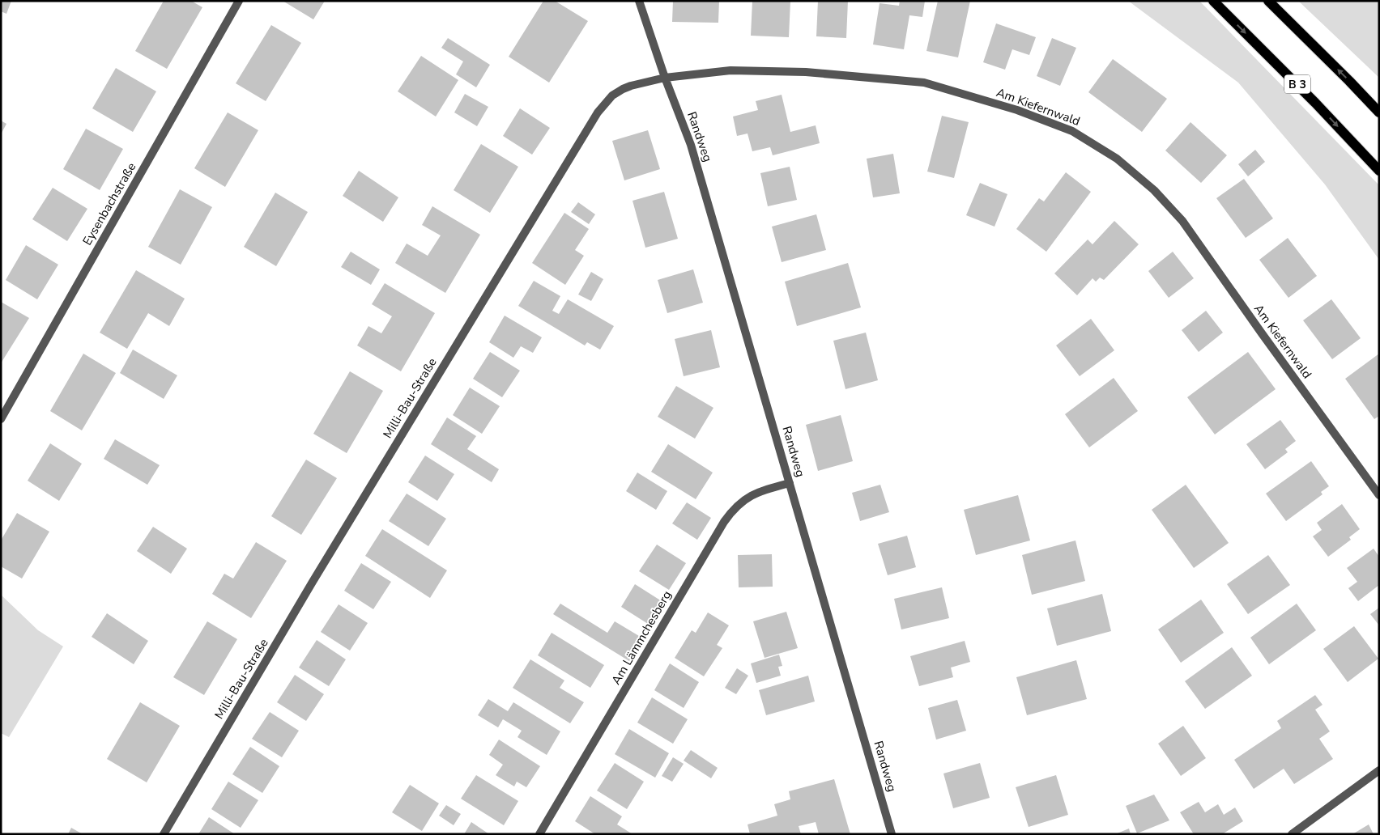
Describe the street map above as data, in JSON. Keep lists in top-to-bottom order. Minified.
{"streets":{"main road":["B 3"],"street":["Am Kiefernwald","Randweg","Eysenbachstraße","Milli-Bau-Straße","Am Lämmchesberg"]},"crossings":[["Am Kiefernwald","Randweg"],["Am Kiefernwald","Milli-Bau-Straße"],["Randweg","Milli-Bau-Straße"],["Randweg","Am Lämmchesberg"]]}
